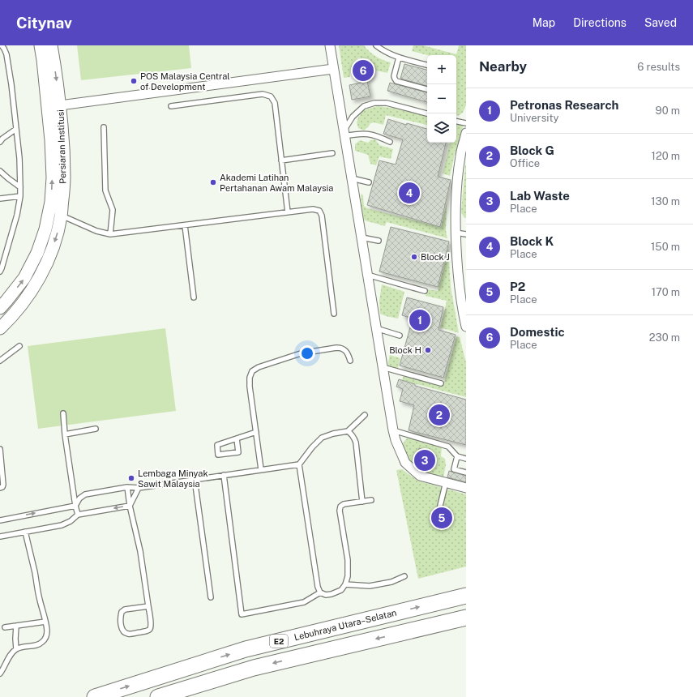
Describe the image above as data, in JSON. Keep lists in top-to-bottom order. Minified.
{"streets":{"highway":["Lebuhraya Utara–Selatan","E2"],"street":["Persiaran Institusi"]},"places":["POS Malaysia Central of Development","Akademi Latihan Pertahanan Awam Malaysia","Block J","Block H","Lembaga Minyak Sawit Malaysia"],"page":{"header":"Citynav","nav":["Map","Directions","Saved"],"heading":["Nearby","6 results"],"map_buttons":["+","−"],"pins":["6","4","1","2","3","5"],"list":[{"mark":"1","name":"Petronas Research","note":"University","value":"90 m"},{"mark":"2","name":"Block G","note":"Office","value":"120 m"},{"mark":"3","name":"Lab Waste","note":"Place","value":"130 m"},{"mark":"4","name":"Block K","note":"Place","value":"150 m"},{"mark":"5","name":"P2","note":"Place","value":"170 m"},{"mark":"6","name":"Domestic","note":"Place","value":"230 m"}]}}
